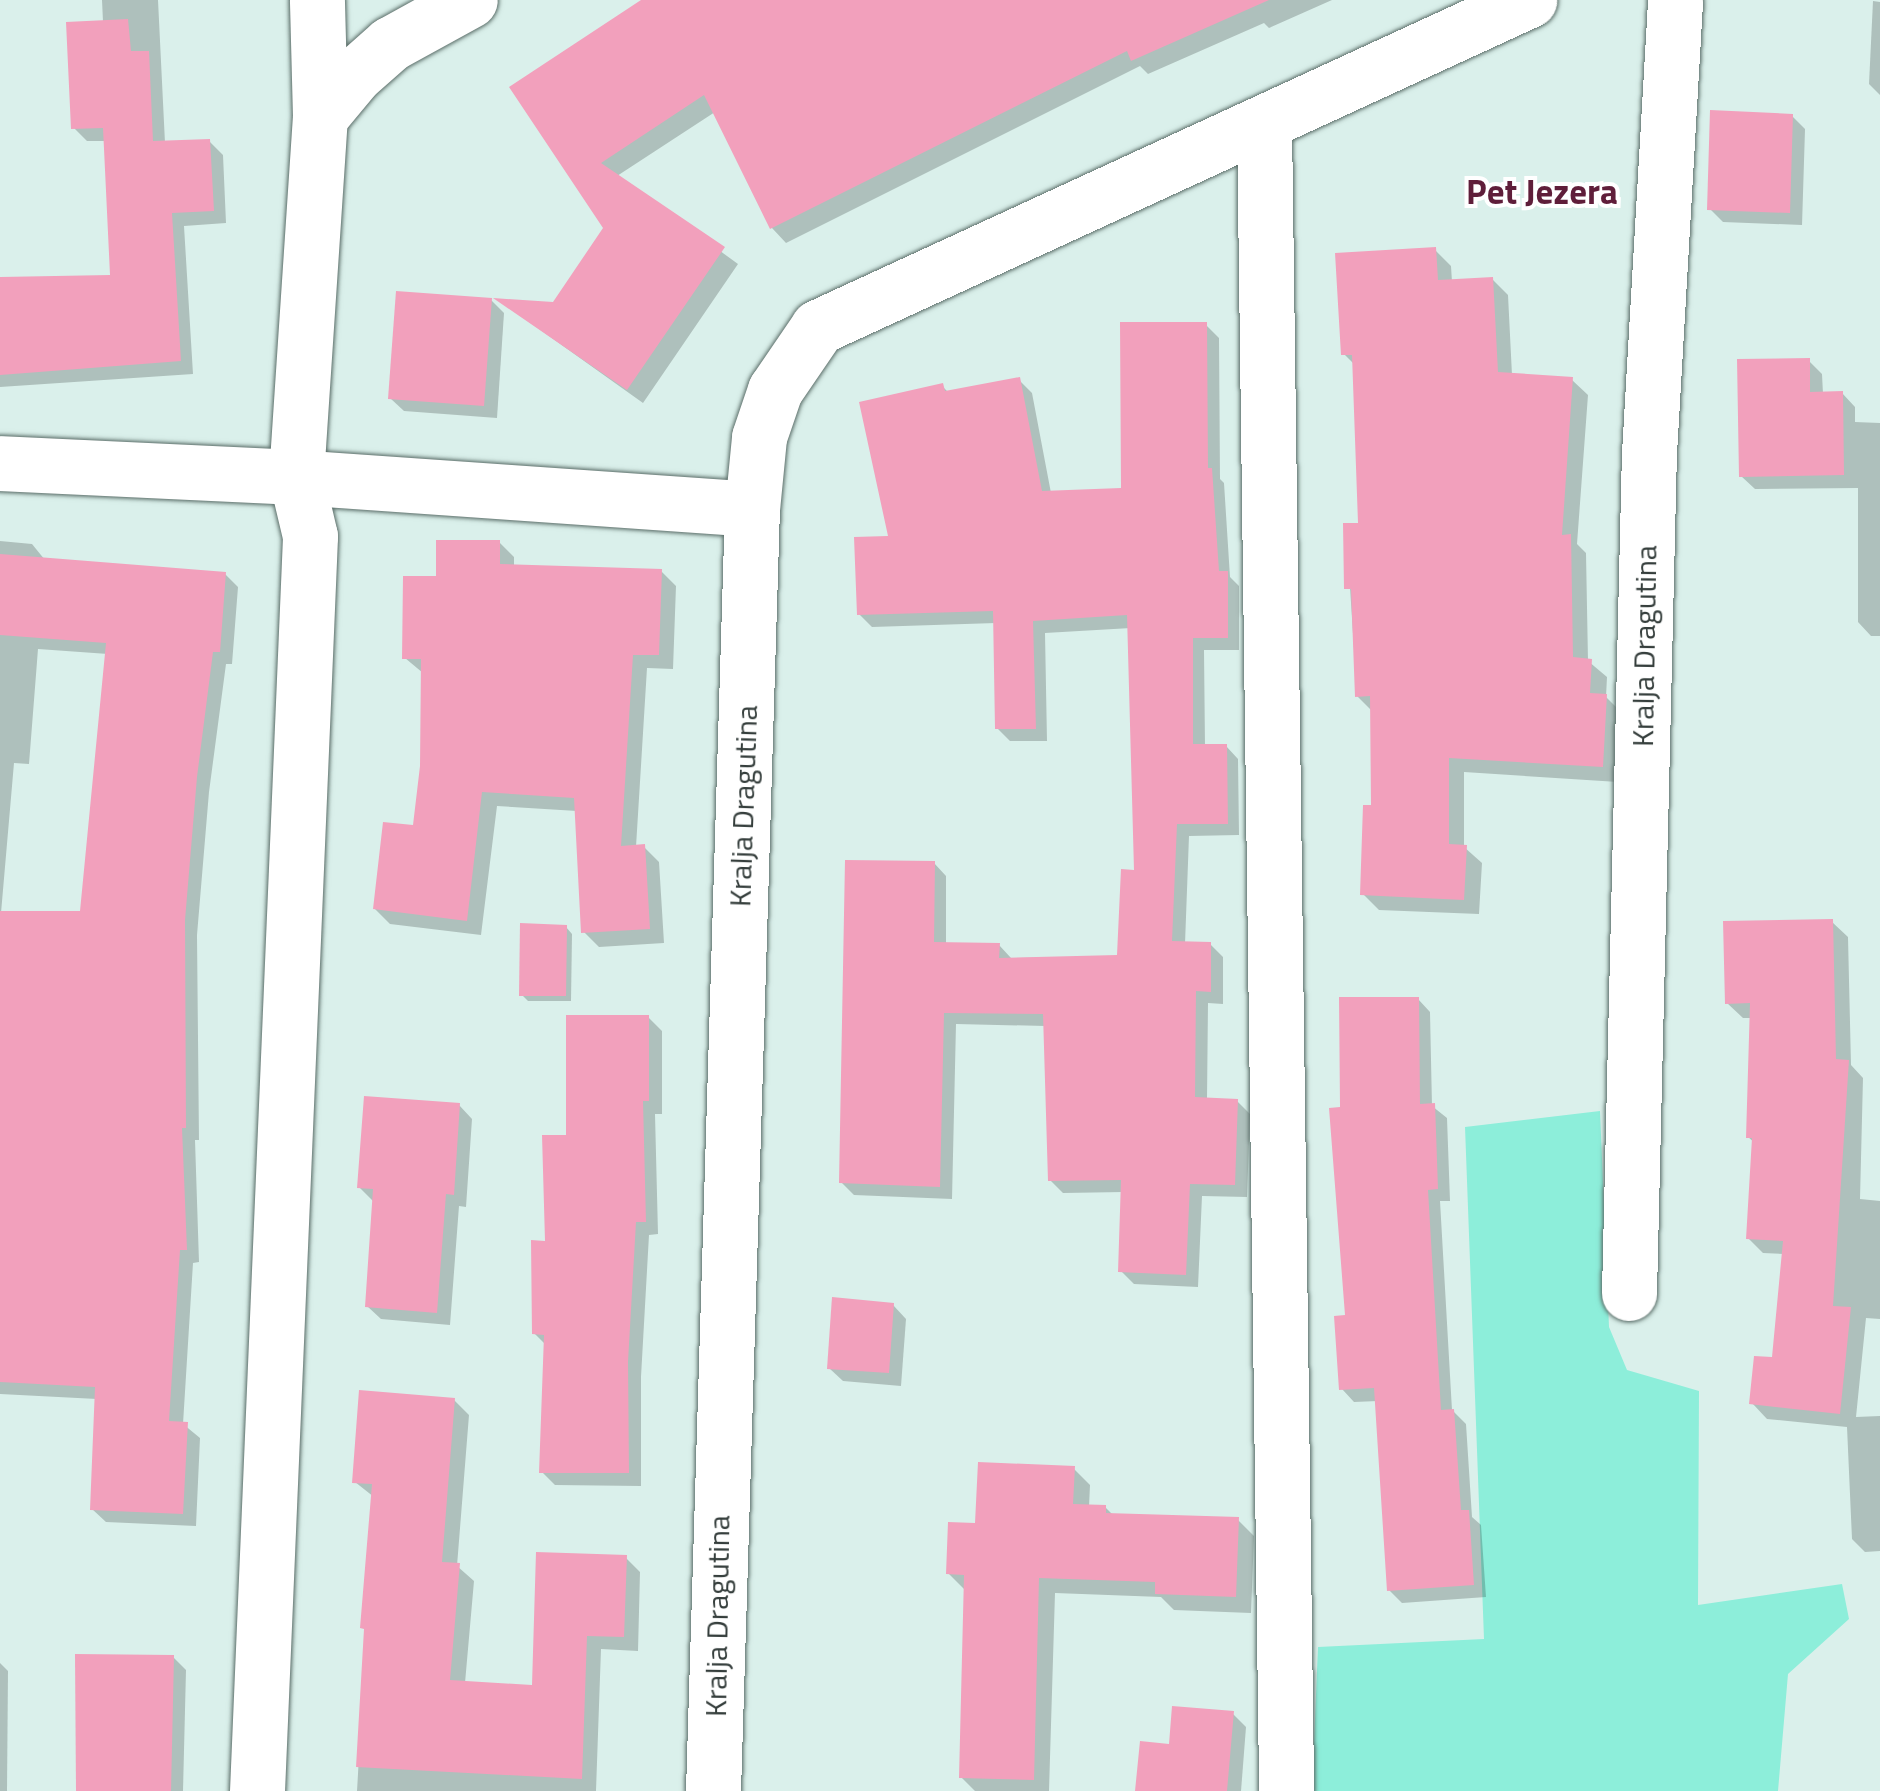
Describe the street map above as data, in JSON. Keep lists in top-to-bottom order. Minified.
{"streets":{"street":["Kralja Dragutina"]},"districts":["Pet Jezera"]}
